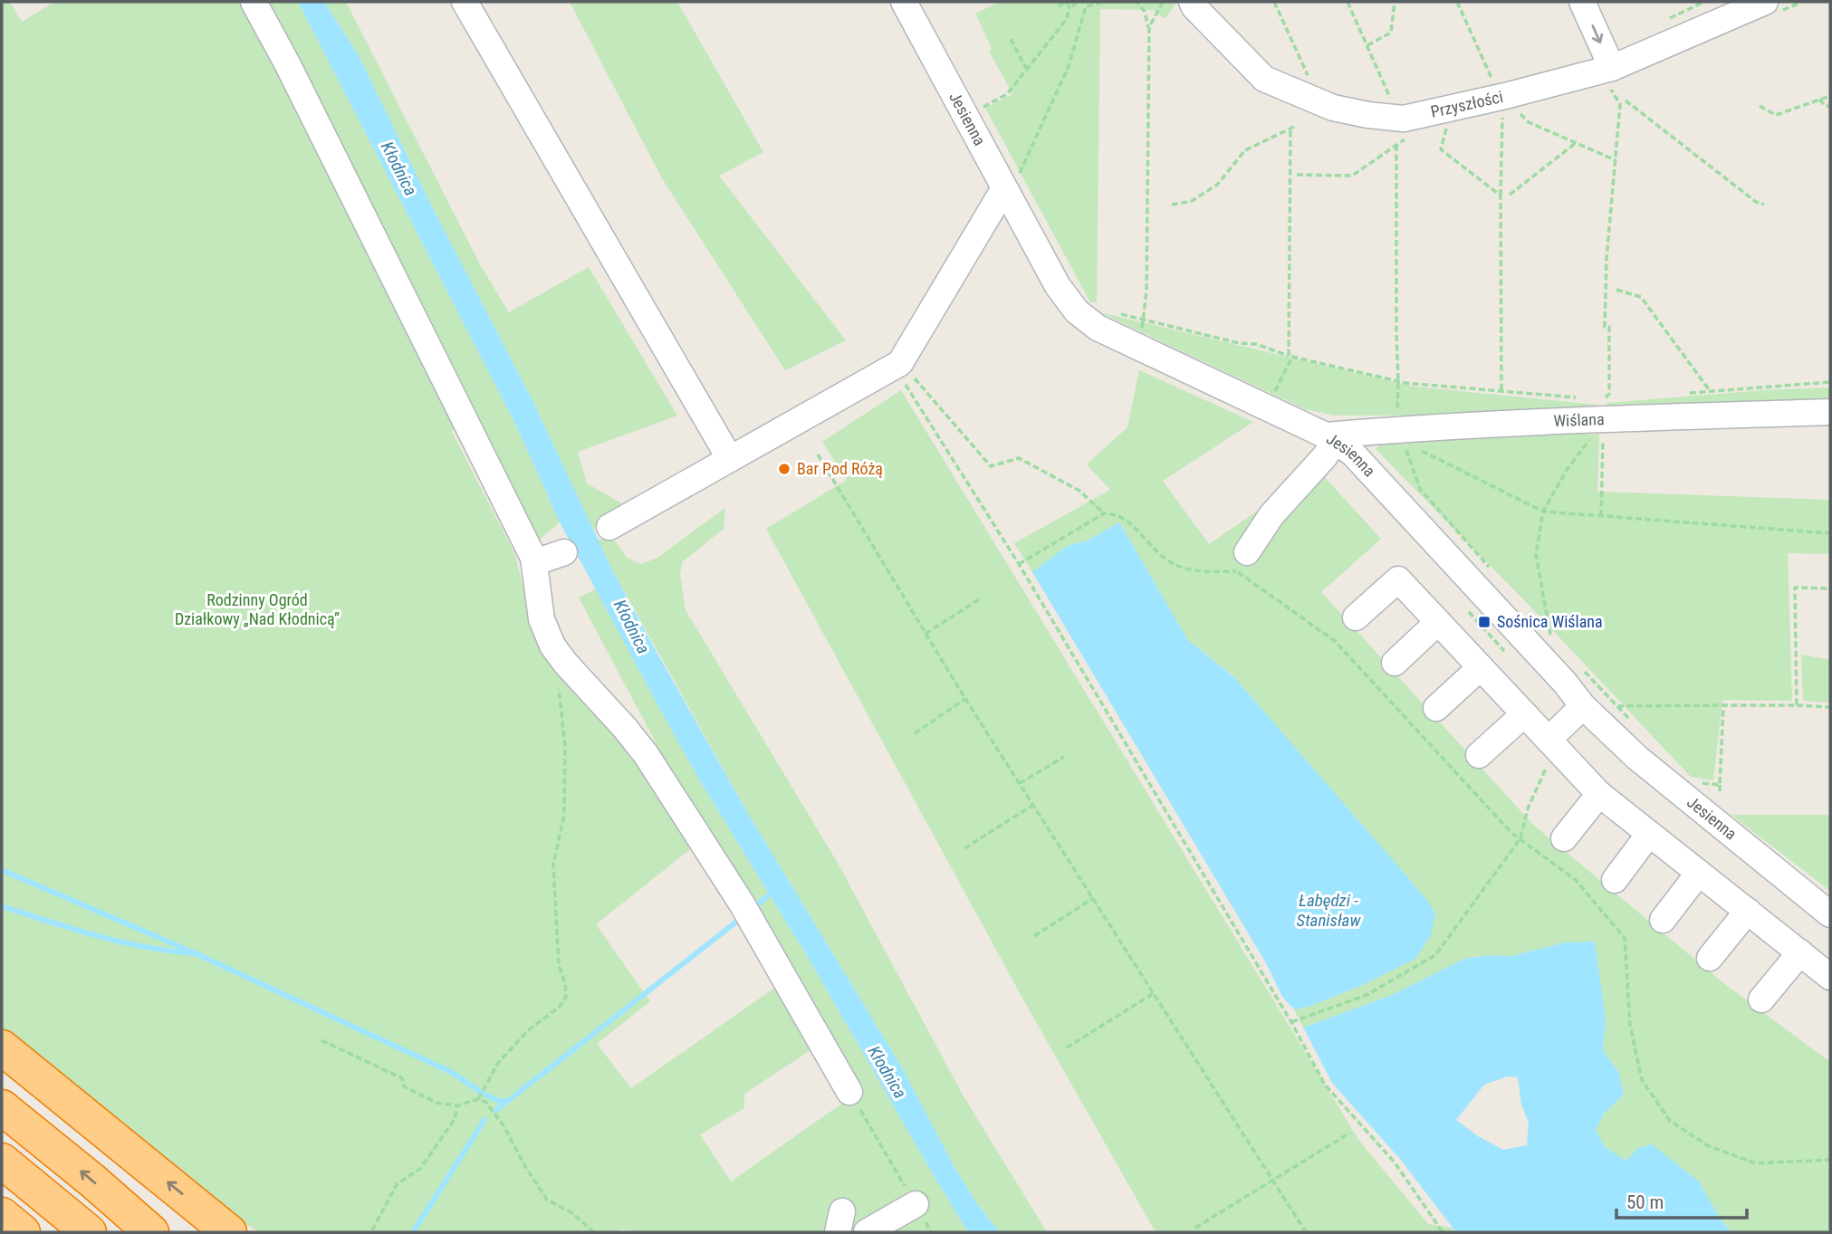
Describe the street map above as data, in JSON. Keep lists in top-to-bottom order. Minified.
{"streets":{"street":["Przyszłości","Jesienna","Wiślana"]},"crossings":[["Jesienna","Wiślana"]],"water":["Kłodnica","Łabędzi - Stanisław"],"parks":["Rodzinny Ogród Działkowy „Nad Kłodnicą”"],"places":{"other":["Bar Pod Różą"],"transit":["Sośnica Wiślana"]},"scale_bar":"50 m"}
